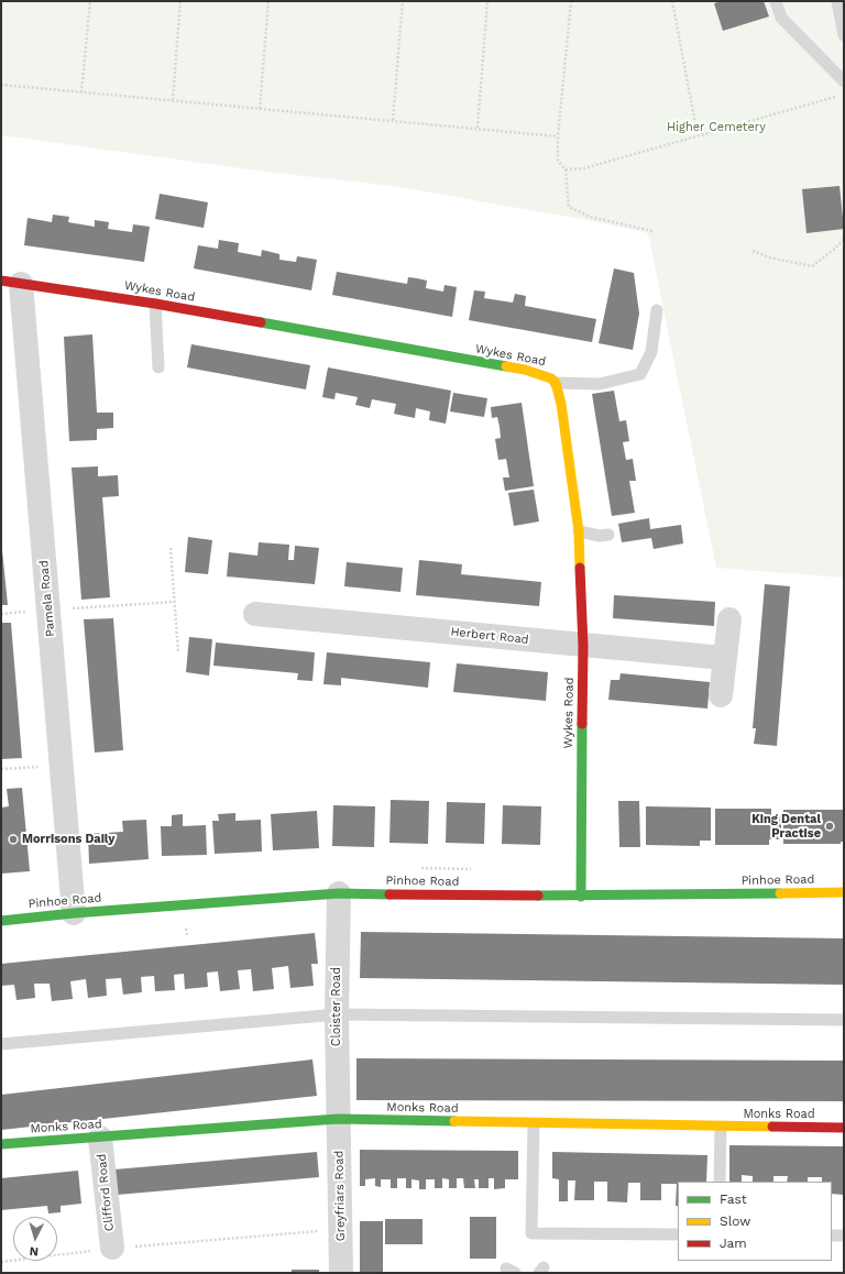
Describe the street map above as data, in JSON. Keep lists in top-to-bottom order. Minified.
{"streets":{"street":["Wykes Road","Pamela Road","Herbert Road","Pinhoe Road","Cloister Road","Monks Road","Clifford Road","Greyfriars Road"]},"crossings":[["Wykes Road","Pamela Road"],["Wykes Road","Herbert Road"],["Wykes Road","Pinhoe Road"],["Pamela Road","Pinhoe Road"],["Pinhoe Road","Cloister Road"],["Cloister Road","Monks Road"],["Cloister Road","Greyfriars Road"],["Monks Road","Clifford Road"],["Monks Road","Greyfriars Road"]],"parks":["Higher Cemetery"],"places":["King Dental Practise","Morrisons Daily"],"legend":["Fast","Slow","Jam"],"north":"bottom"}
